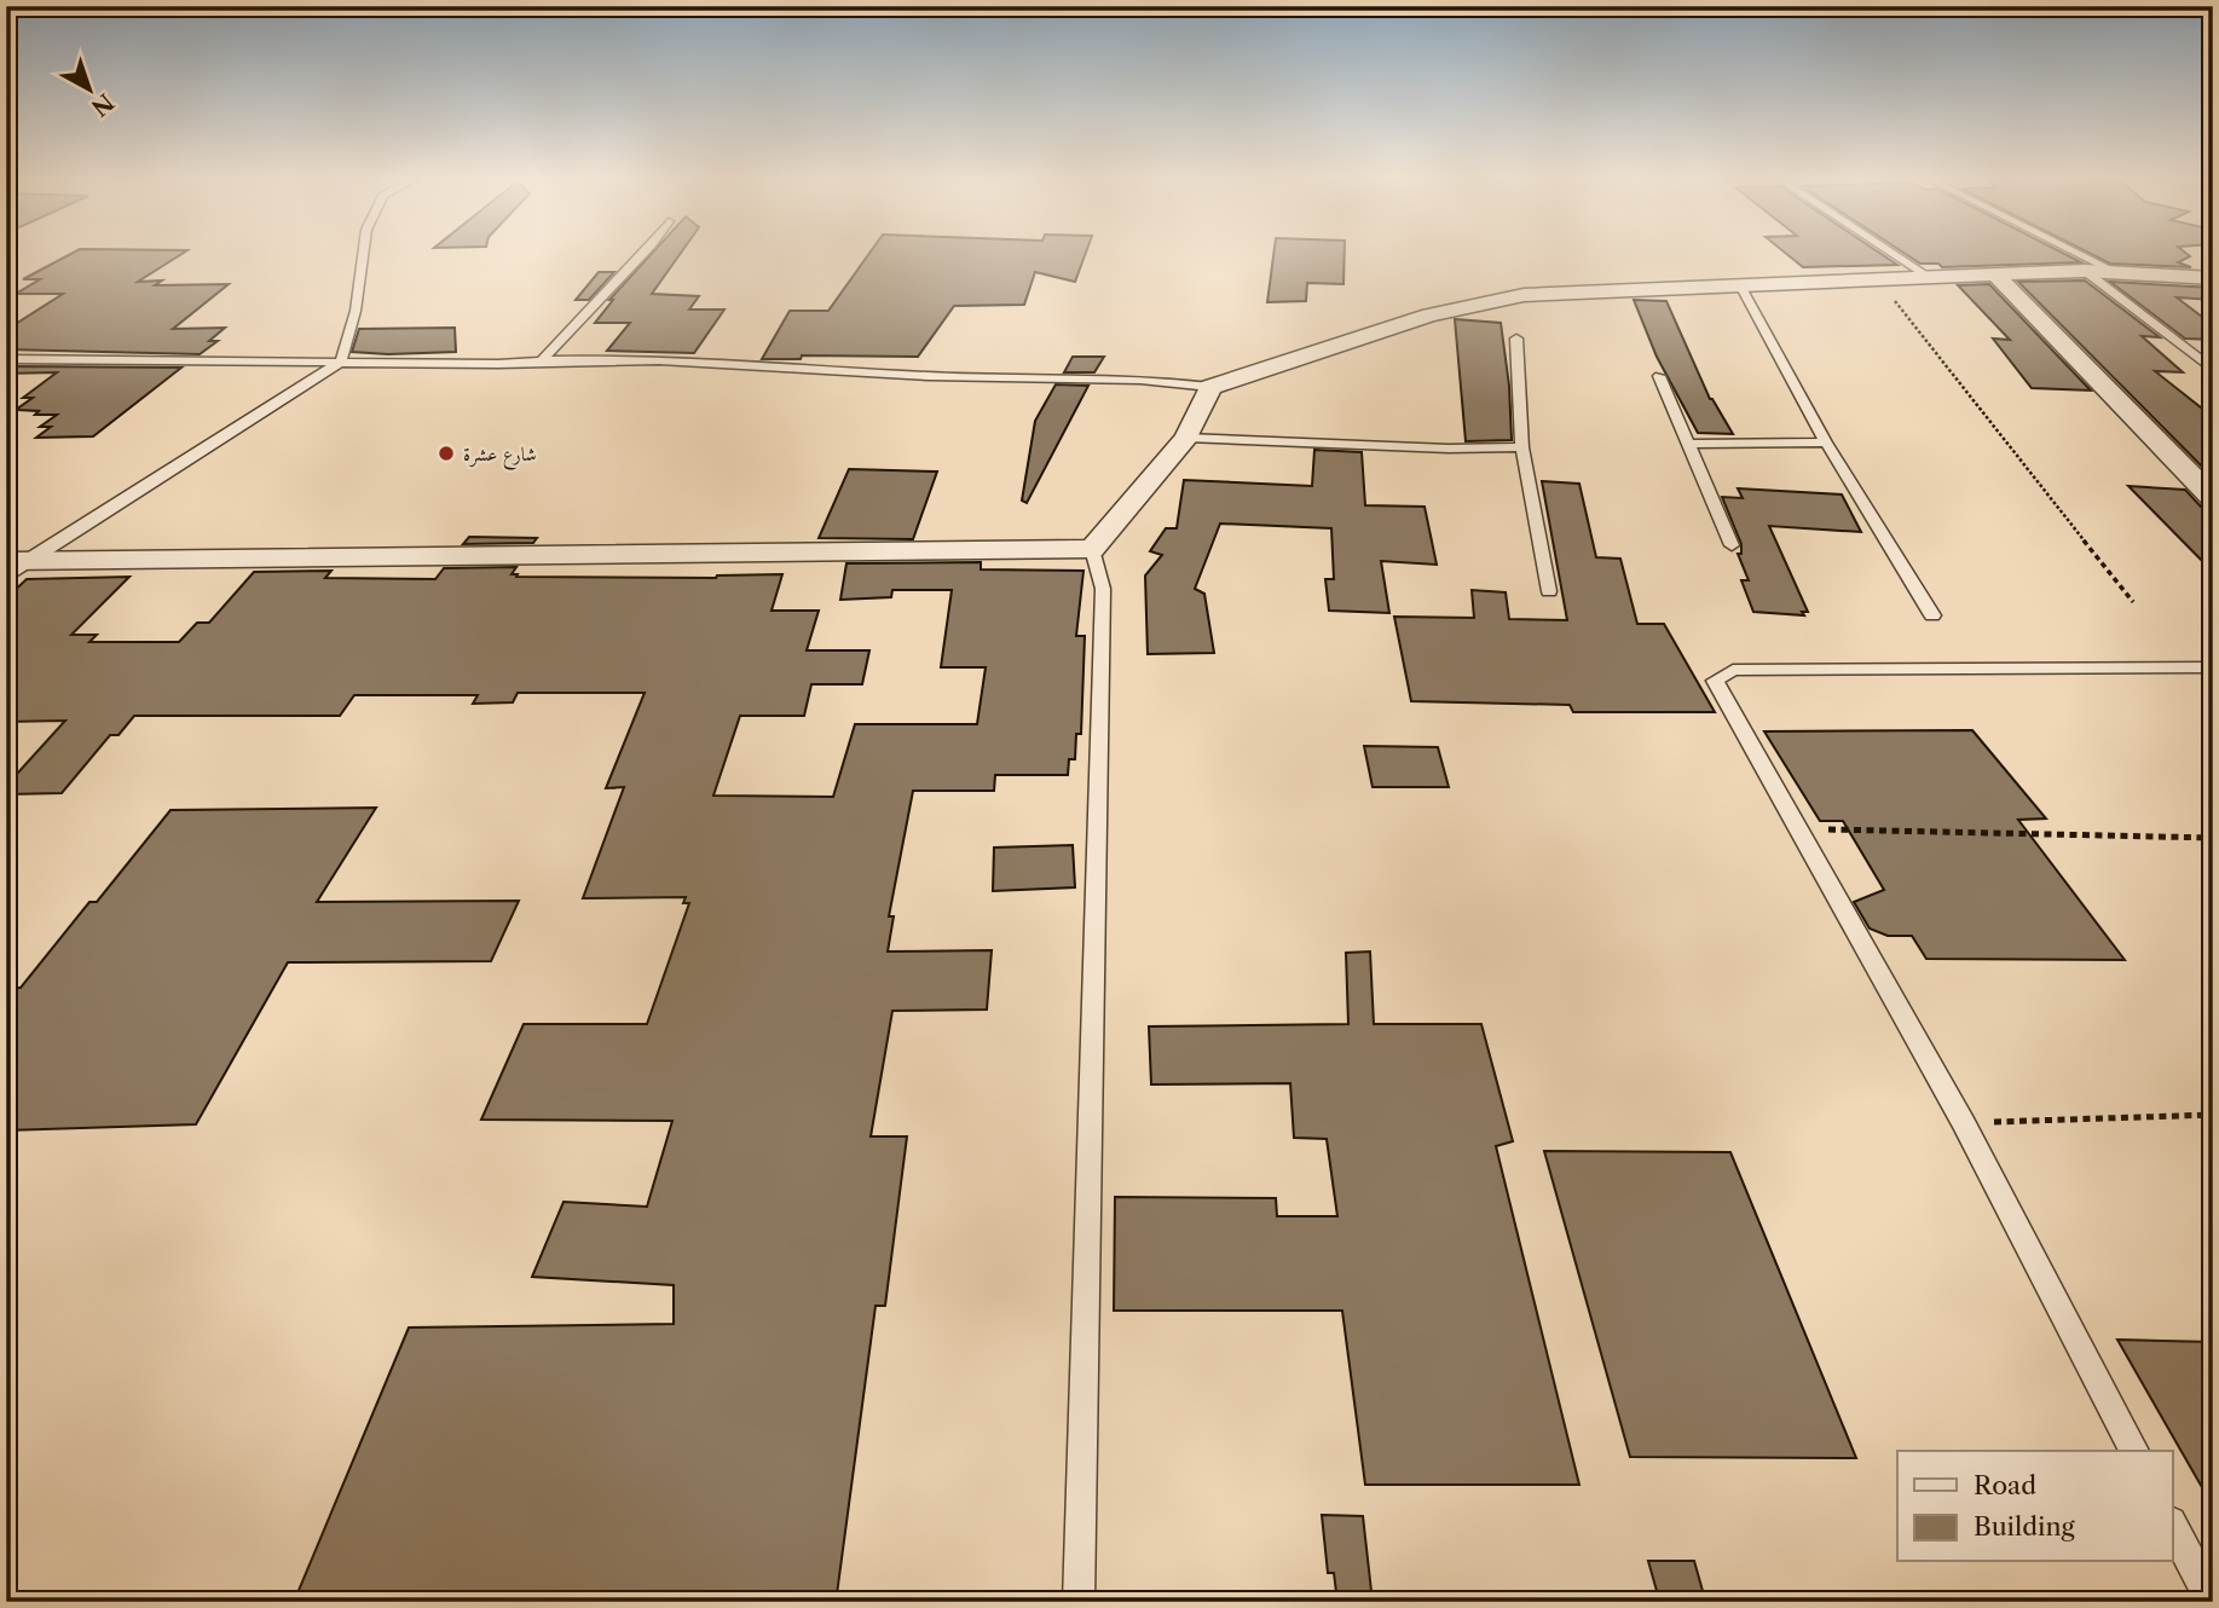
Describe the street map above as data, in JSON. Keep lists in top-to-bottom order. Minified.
{"places":["شارع عشرة"],"legend":["Road","Building"],"north":"bottom right"}
